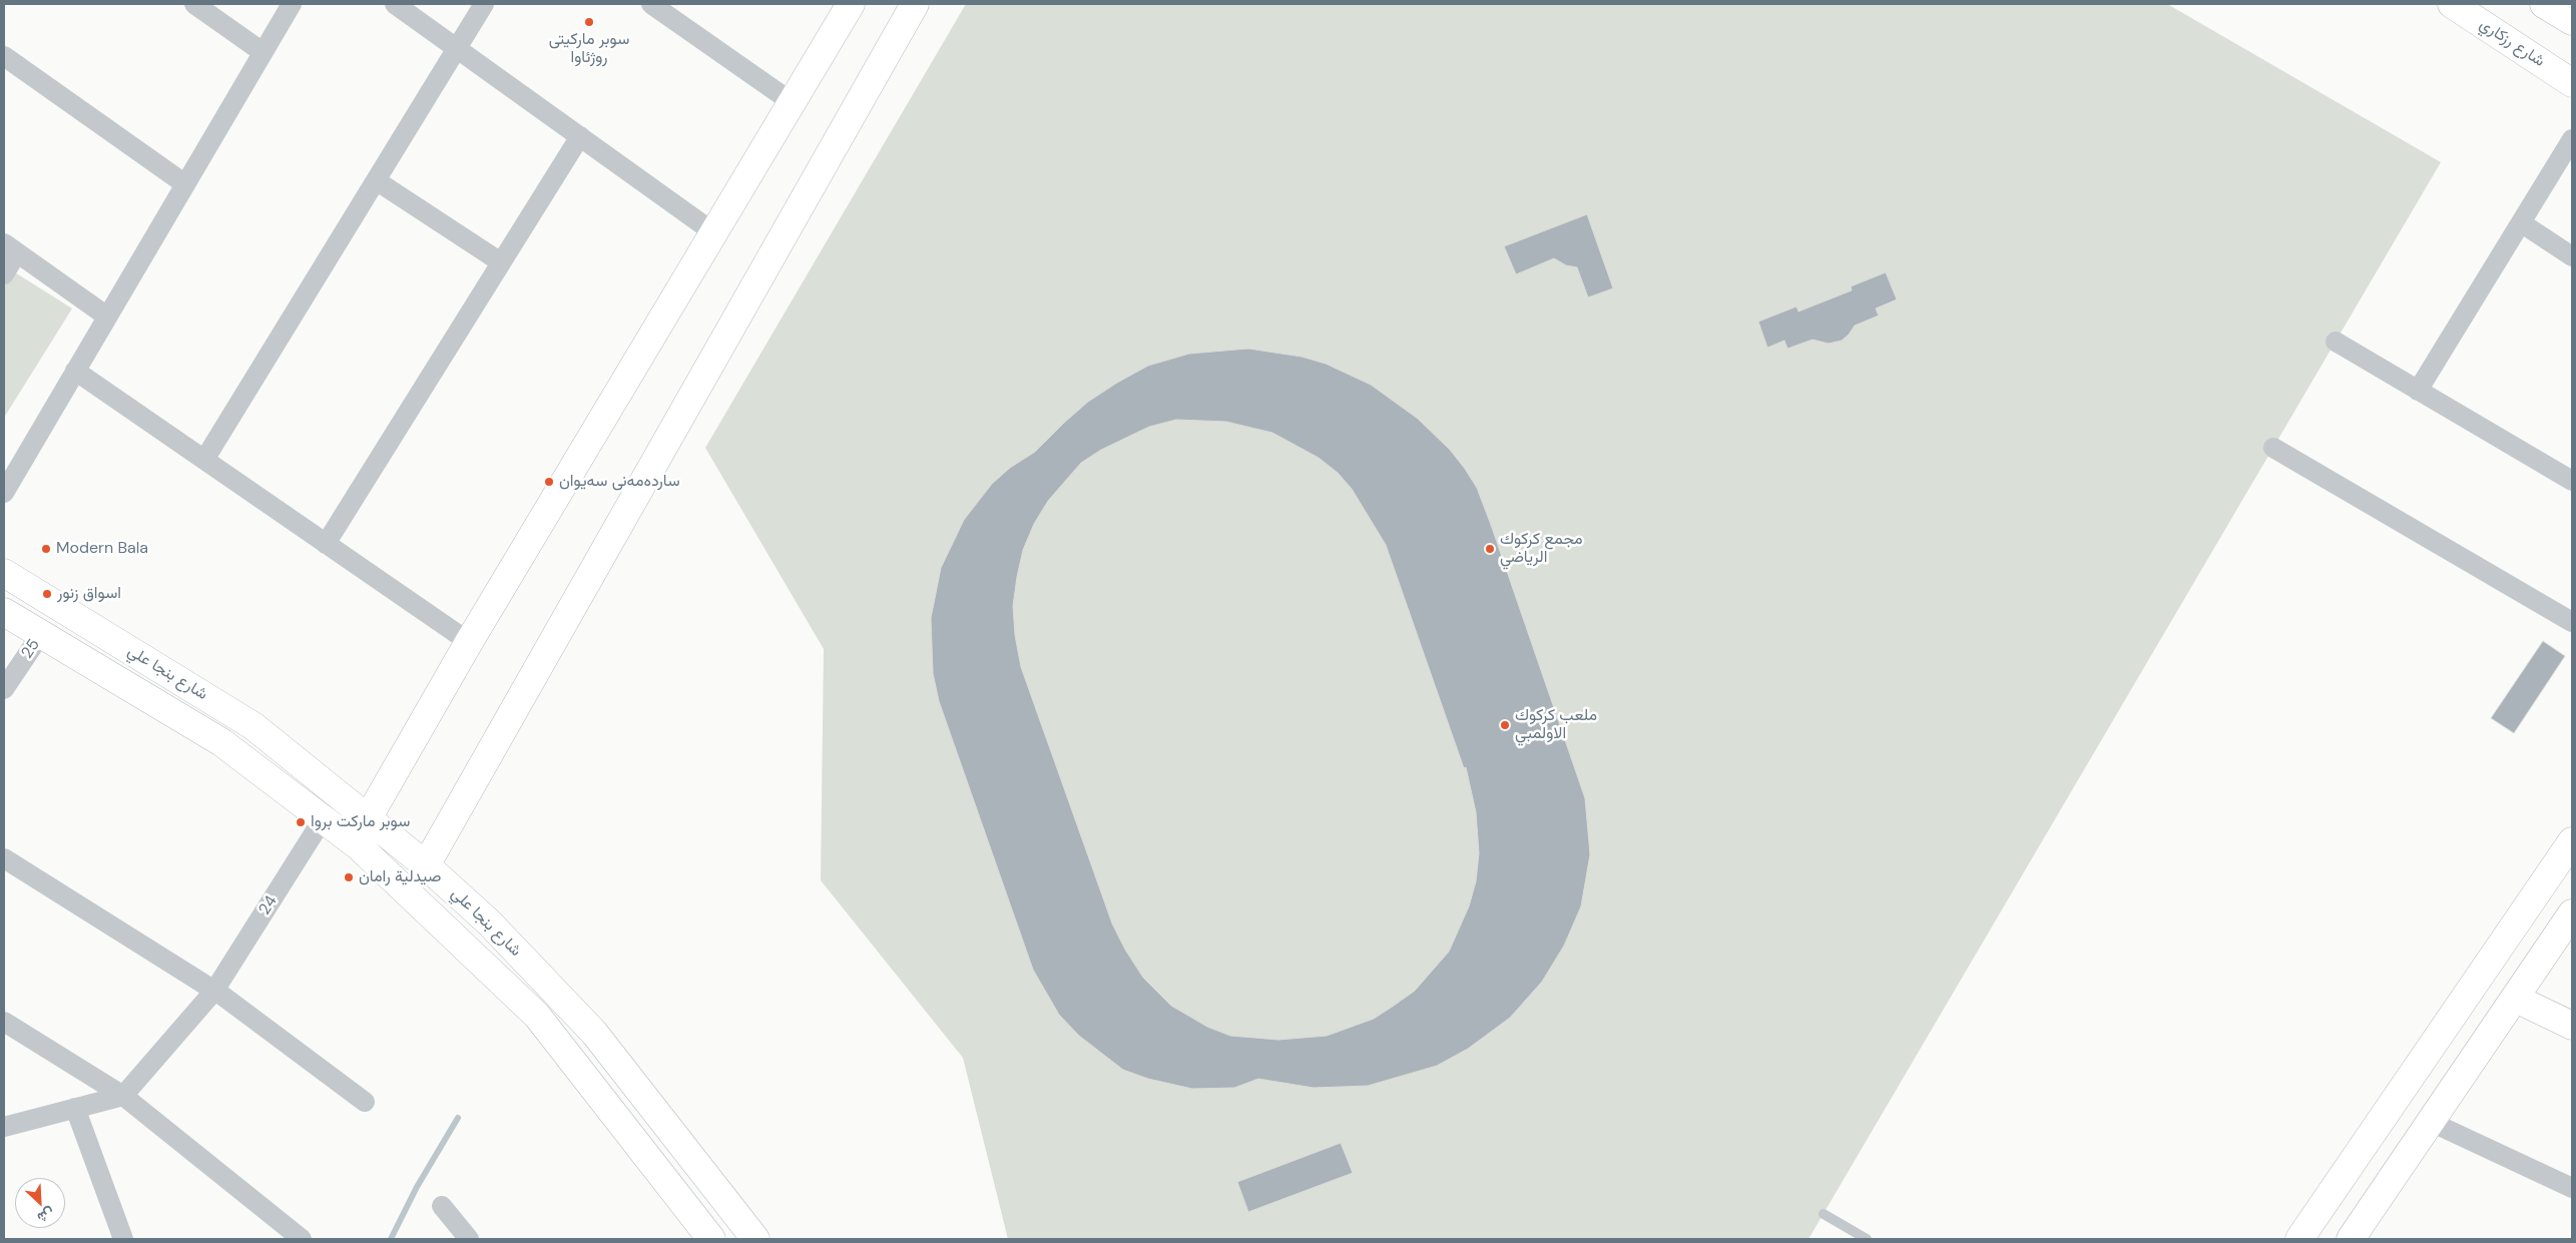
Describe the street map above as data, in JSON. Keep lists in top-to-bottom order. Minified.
{"streets":{"main road":["شارع رزكاري","شارع بنجا علي"],"street":["25","24"]},"crossings":[["25","شارع بنجا علي"],["شارع بنجا علي","24"]],"places":["سوبر ماركيتى روژئاوا","ساردەمەنی سەیوان","Modern Bala","مجمع كركوك الرياضي","اسواق زنور","ملعب كركوك الاولمبي","سوبر ماركت بروا","صيدلية رامان"],"north":"bottom right"}
